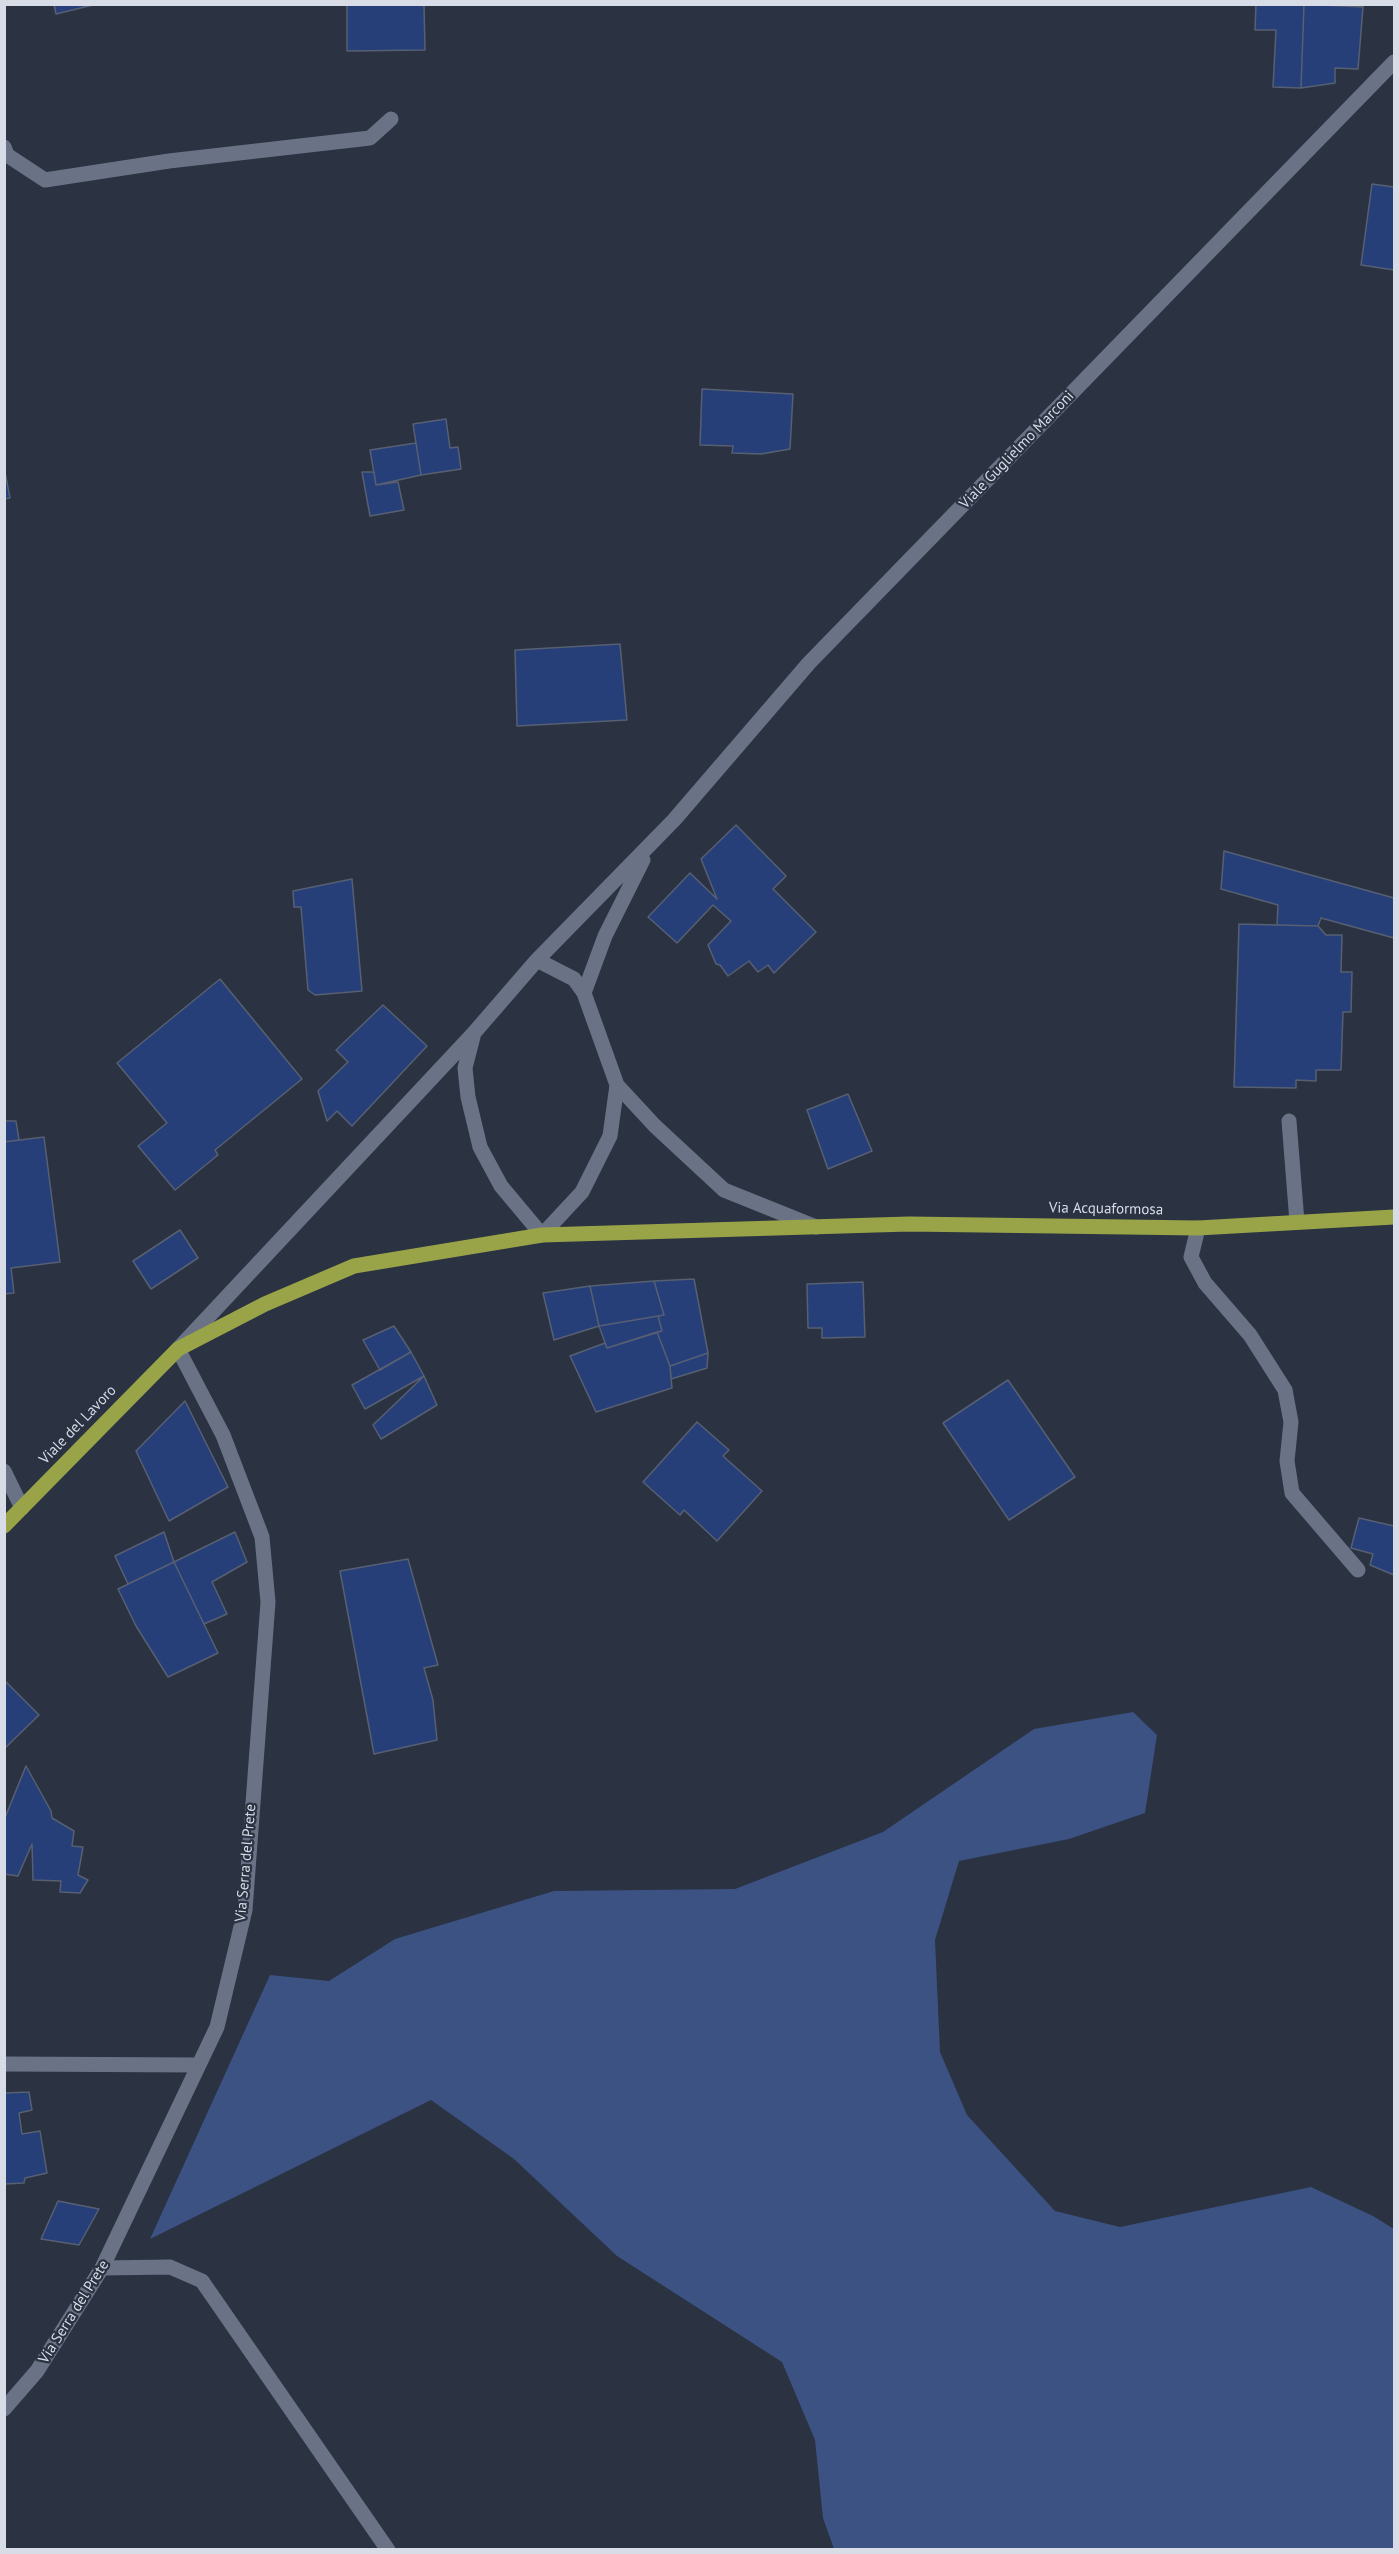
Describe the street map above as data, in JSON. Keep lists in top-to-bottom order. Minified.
{"streets":{"main road":["Viale Guglielmo Marconi","Via Acquaformosa","Viale del Lavoro","Via Serra del Prete"]},"crossings":[["Via Acquaformosa","Viale del Lavoro"],["Viale del Lavoro","Via Serra del Prete"]]}
